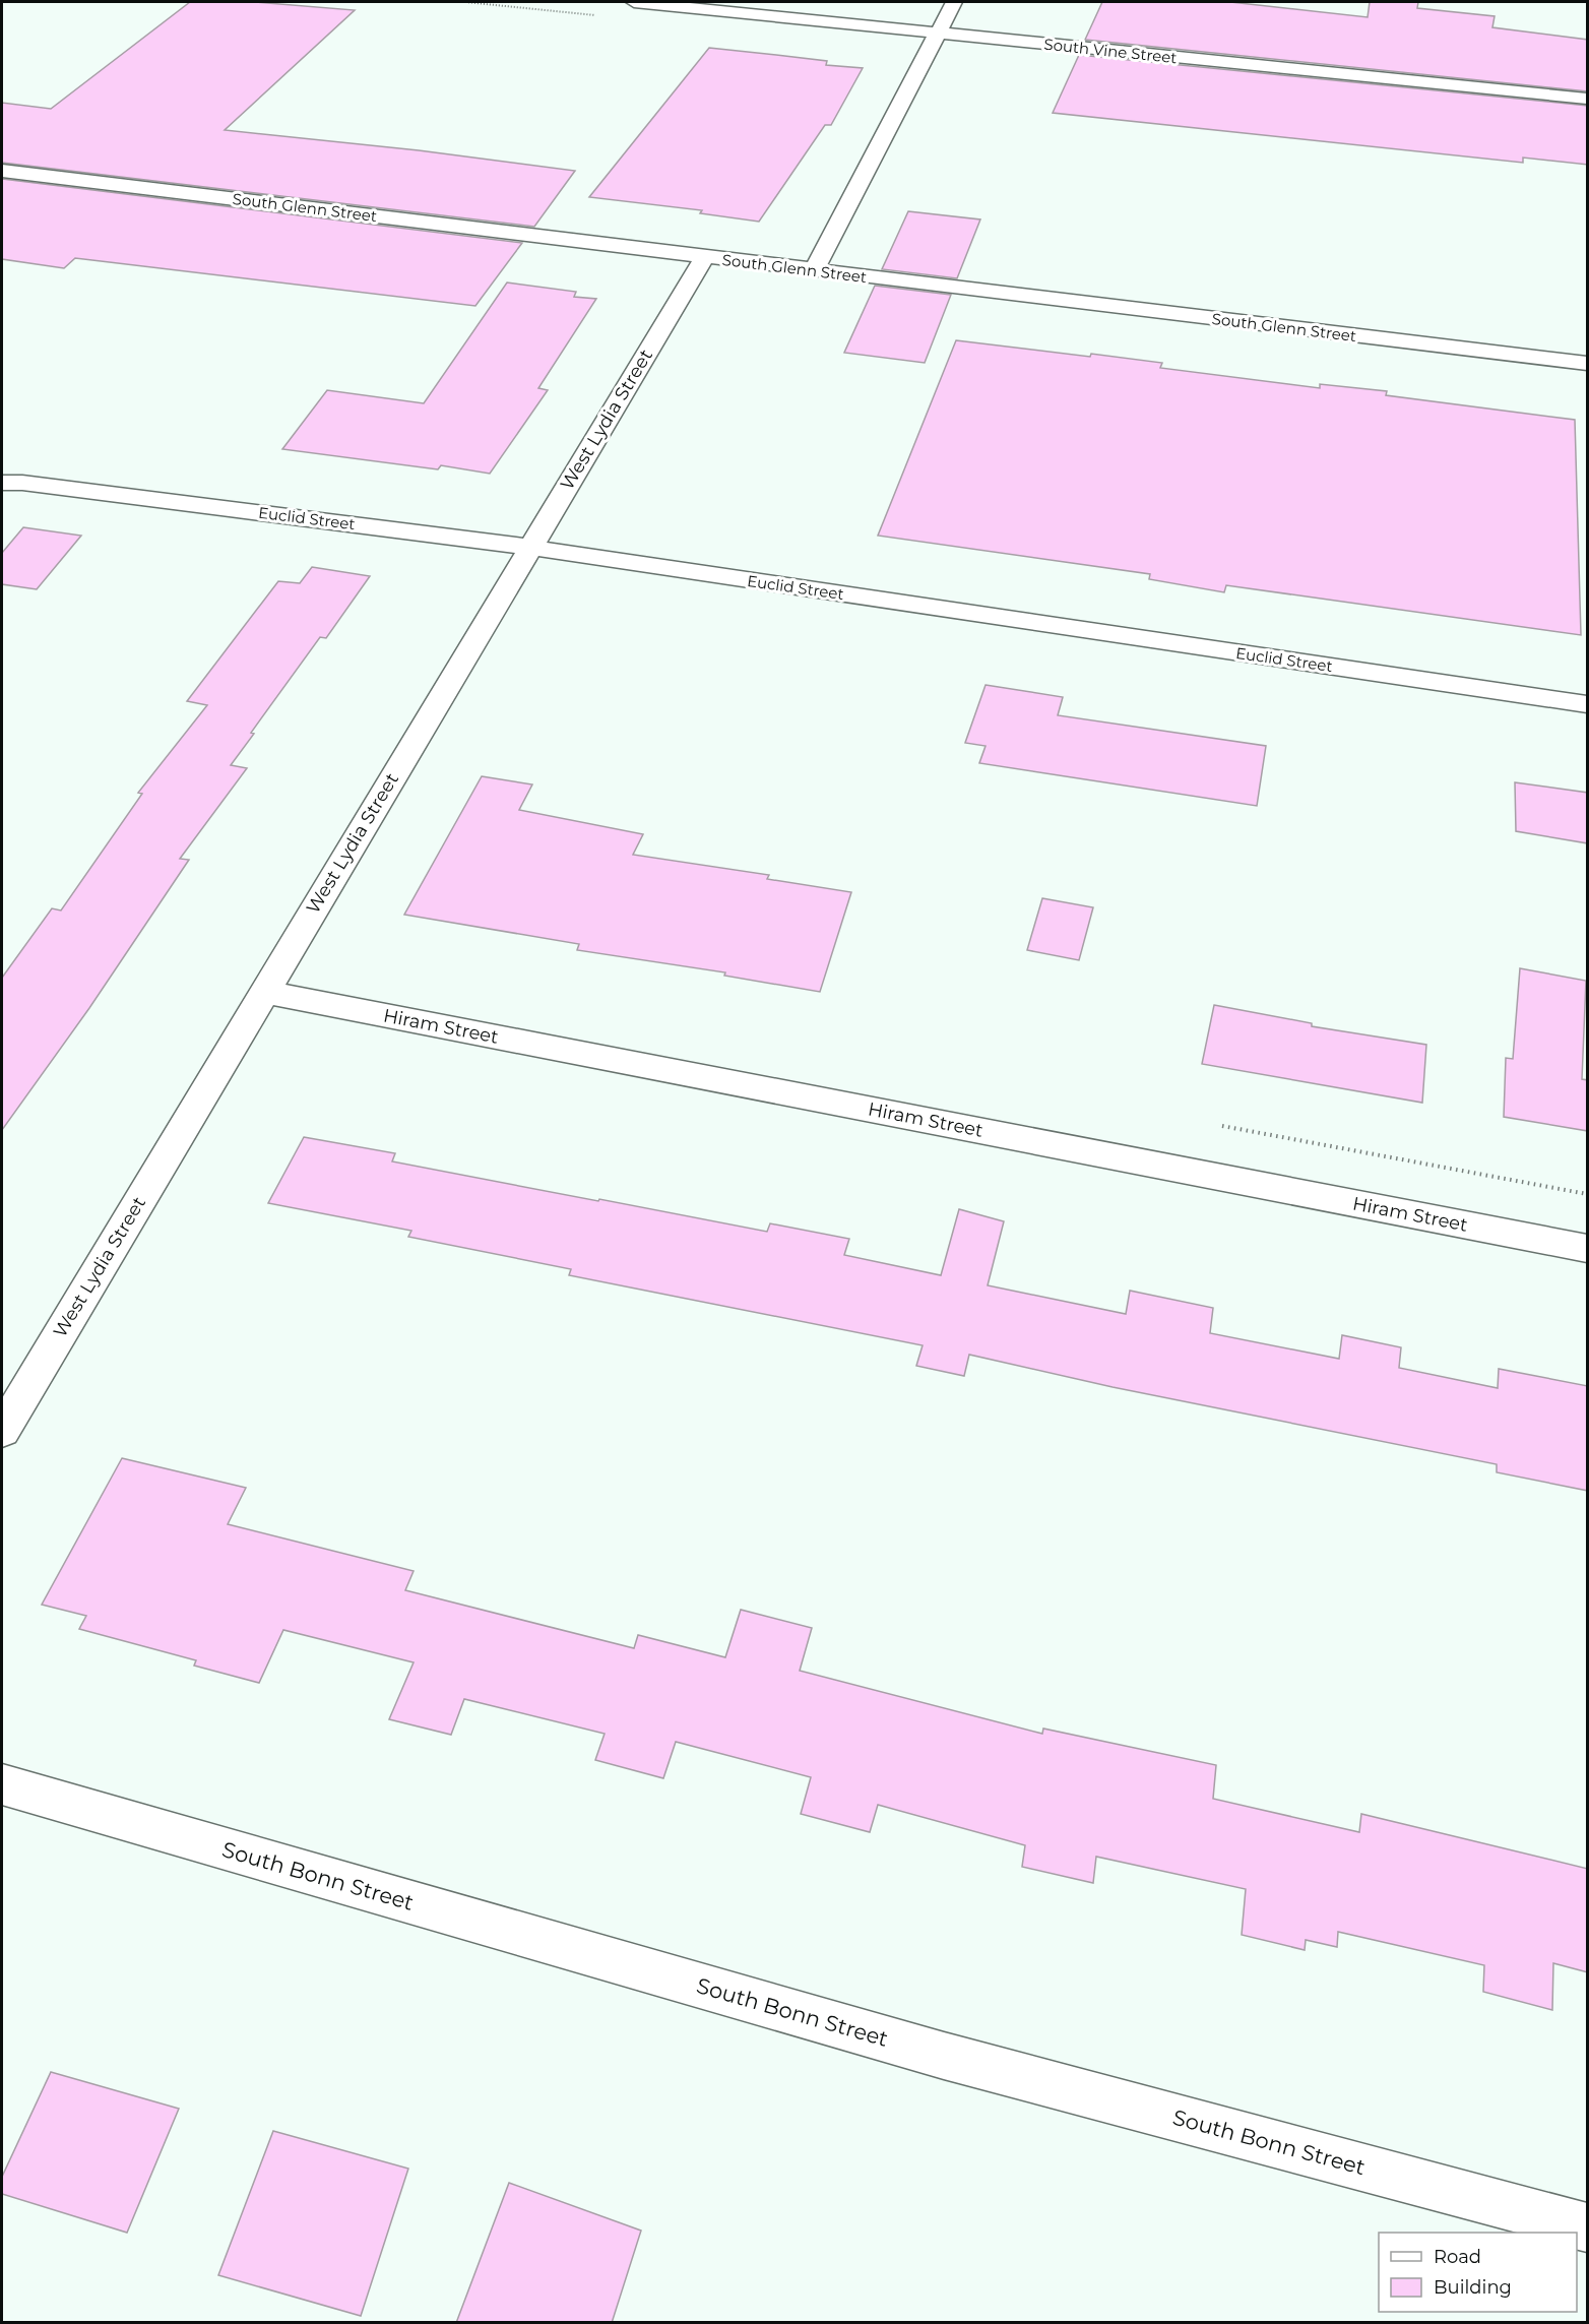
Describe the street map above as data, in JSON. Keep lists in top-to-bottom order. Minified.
{"streets":{"street":["South Vine Street","South Glenn Street","West Lydia Street","Euclid Street","Hiram Street","South Bonn Street"]},"crossings":[["South Glenn Street","West Lydia Street"],["West Lydia Street","Euclid Street"],["West Lydia Street","Hiram Street"]],"legend":["Road","Building"]}
